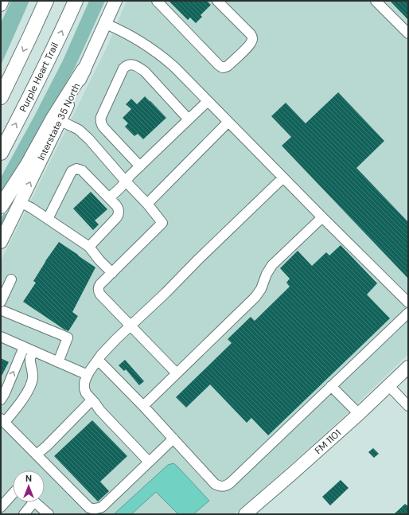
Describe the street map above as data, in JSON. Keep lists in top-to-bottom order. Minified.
{"streets":{"highway":["Purple Heart Trail"],"main road":["Interstate 35 North","FM 1101"]},"north":"top"}
